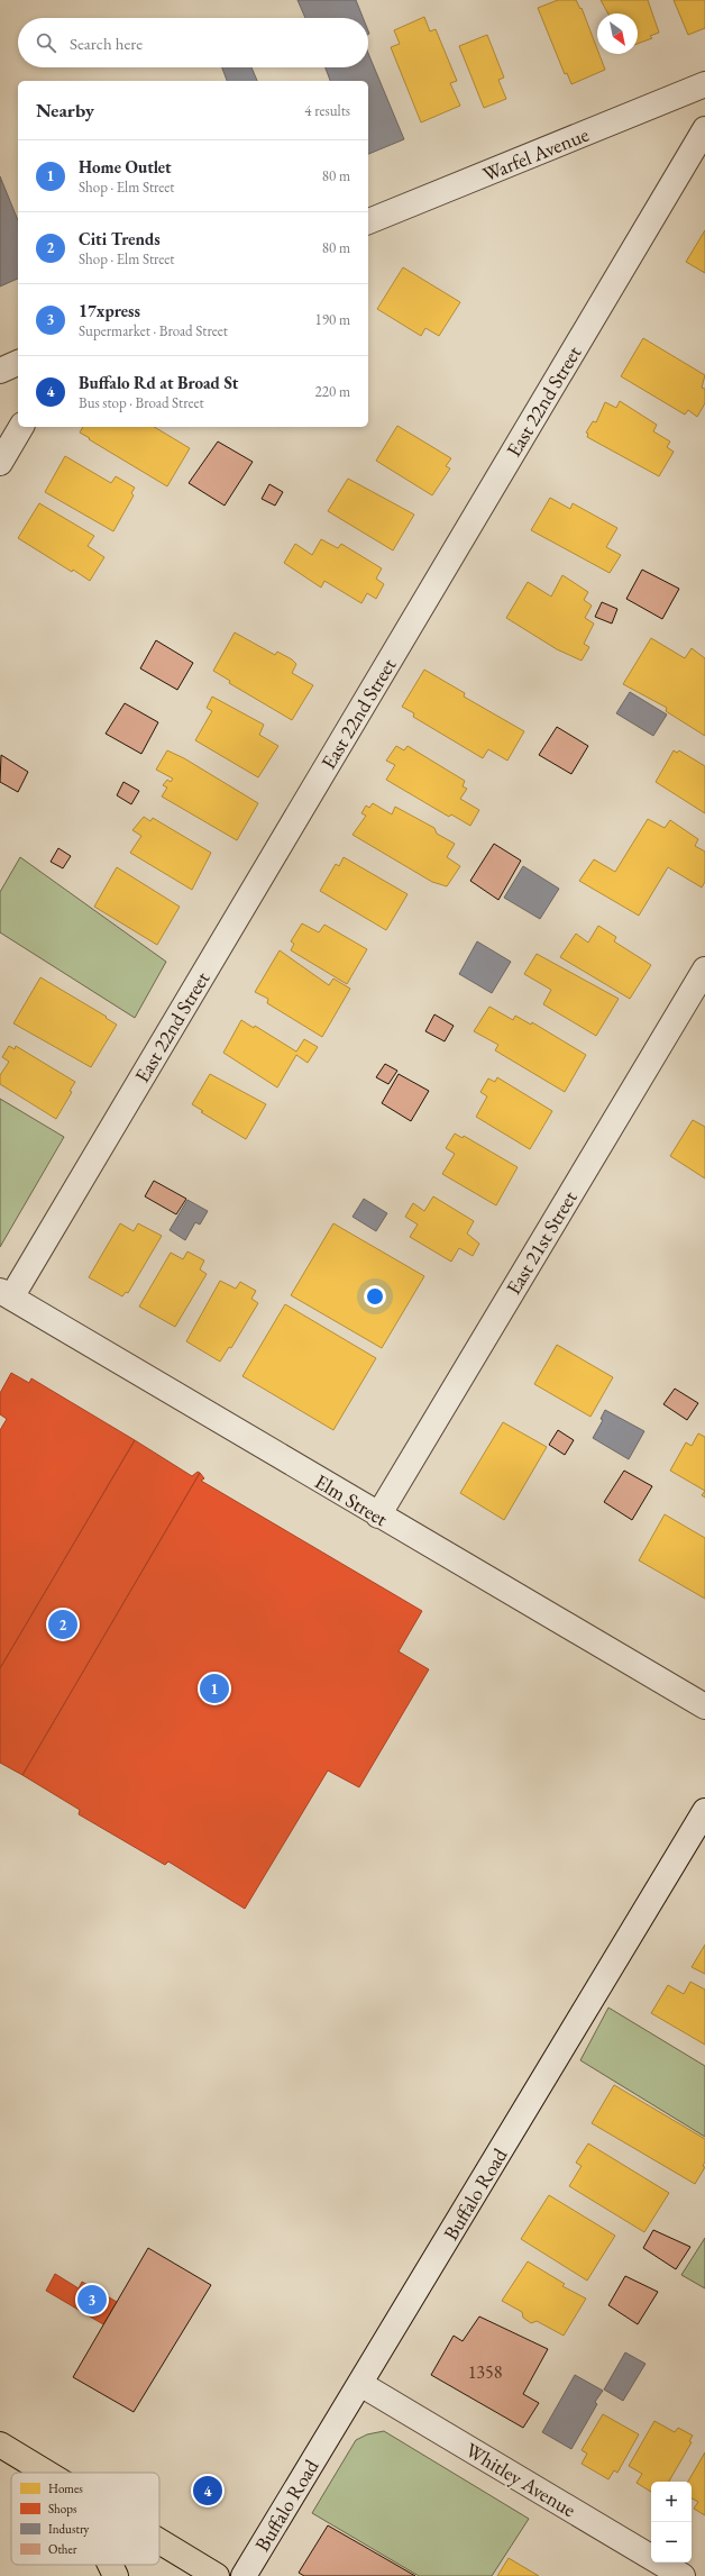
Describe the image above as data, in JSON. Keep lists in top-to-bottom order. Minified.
{"streets":{"street":["Warfel Avenue","East 22nd Street","East 21st Street","Elm Street","Buffalo Road","Whitley Avenue"]},"crossings":[["East 22nd Street","Elm Street"],["East 21st Street","Elm Street"],["Buffalo Road","Whitley Avenue"]],"house_numbers":["1358"],"legend":["Homes","Shops","Industry","Other"],"north":"bottom right","page":{"search":"Search here","heading":["Nearby","4 results"],"list":[{"mark":"1","name":"Home Outlet","note":"Shop · Elm Street","value":"80 m"},{"mark":"2","name":"Citi Trends","note":"Shop · Elm Street","value":"80 m"},{"mark":"3","name":"17xpress","note":"Supermarket · Broad Street","value":"190 m"},{"mark":"4","name":"Buffalo Rd at Broad St","note":"Bus stop · Broad Street","value":"220 m"}],"pins":["2","1","3","4"],"map_buttons":["+","−"]}}
